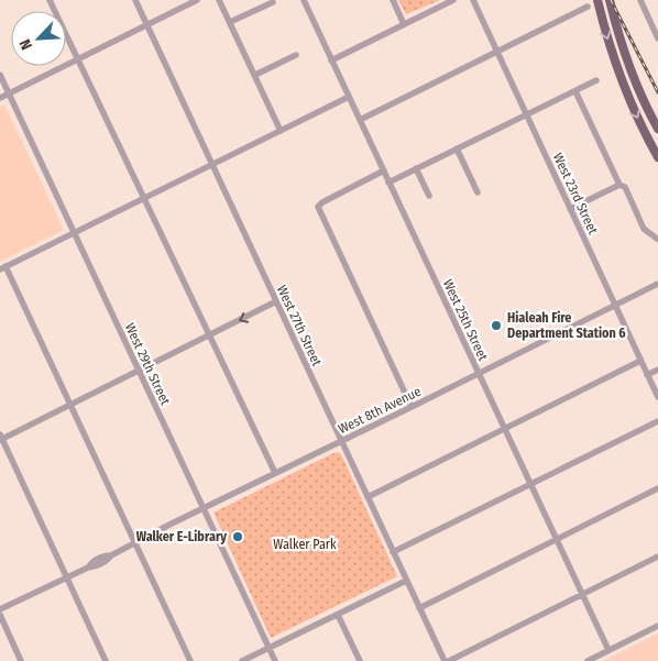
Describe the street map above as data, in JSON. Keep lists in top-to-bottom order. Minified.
{"streets":{"street":["West 23rd Street","West 25th Street","West 27th Street","West 29th Street","West 8th Avenue"]},"crossings":[["West 23rd Street","West 8th Avenue"],["West 25th Street","West 8th Avenue"],["West 27th Street","West 8th Avenue"],["West 29th Street","West 8th Avenue"]],"parks":["Walker Park"],"places":["Hialeah Fire Department Station 6","Walker E-Library"],"north":"bottom left"}
